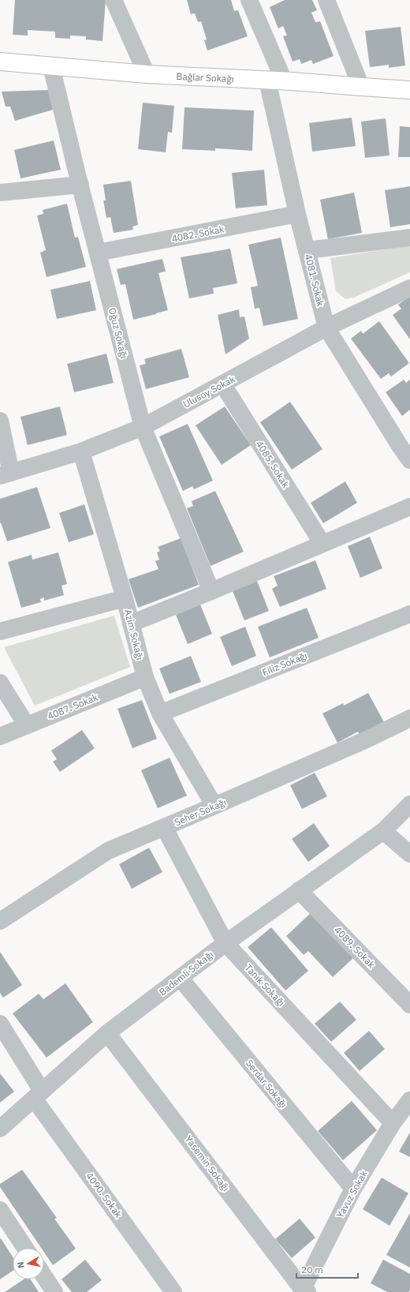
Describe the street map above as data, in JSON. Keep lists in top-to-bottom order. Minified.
{"streets":{"main road":["Bağlar Sokağı"],"street":["4082. Sokak","4081. Sokak","Oğuz Sokağı","Ulusoy Sokak","4085. Sokak","Azim Sokağı","Filiz Sokağı","4087. Sokak","Seher Sokağı","4089. Sokak","Bademli Sokağı","Tanık Sokağı","Serdar Sokağı","Yasemin Sokağı","Yavuz Sokak","4090. Sokak"]},"crossings":[["Bağlar Sokağı","4081. Sokak"],["Bağlar Sokağı","Oğuz Sokağı"],["4082. Sokak","4081. Sokak"],["4082. Sokak","Oğuz Sokağı"],["4081. Sokak","Ulusoy Sokak"],["Oğuz Sokağı","Ulusoy Sokak"],["Ulusoy Sokak","4085. Sokak"],["Ulusoy Sokak","Azim Sokağı"],["Azim Sokağı","Filiz Sokağı"],["Azim Sokağı","4087. Sokak"],["Azim Sokağı","Seher Sokağı"],["Seher Sokağı","Tanık Sokağı"],["4089. Sokak","Bademli Sokağı"],["Bademli Sokağı","Tanık Sokağı"],["Bademli Sokağı","Serdar Sokağı"],["Bademli Sokağı","Yasemin Sokağı"],["Bademli Sokağı","4090. Sokak"],["Tanık Sokağı","Yavuz Sokak"],["Serdar Sokağı","Yavuz Sokak"],["Yasemin Sokağı","Yavuz Sokak"]],"scale_bar":"20 m","north":"left"}
